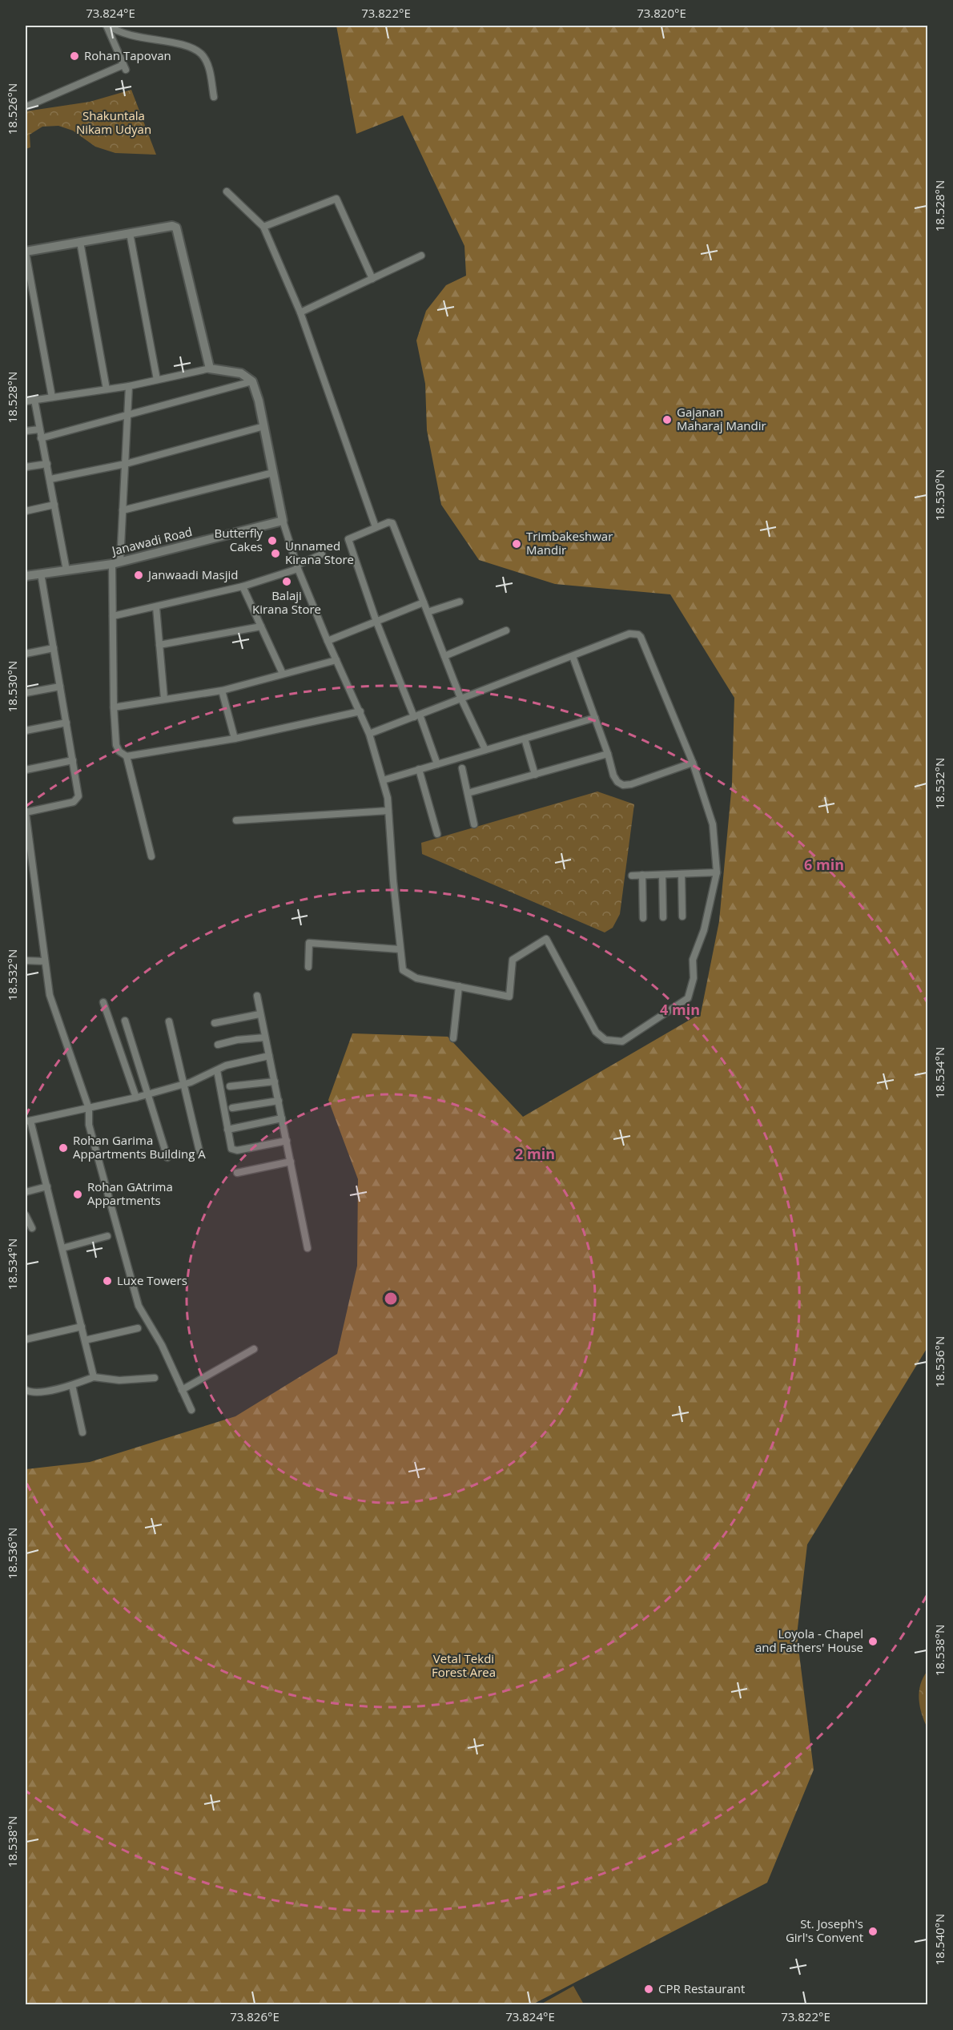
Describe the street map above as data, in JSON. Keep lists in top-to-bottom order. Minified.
{"streets":{"street":["Janawadi Road"]},"parks":["Shakuntala Nikam Udyan","Vetal Tekdi Forest Area"],"places":["Rohan Tapovan","Gajanan Maharaj Mandir","Butterfly Cakes","Trimbakeshwar Mandir","Unnamed Kirana Store","Janwaadi Masjid","Balaji Kirana Store","Rohan Garima Appartments Building A","Rohan GAtrima Appartments","Luxe Towers","Loyola - Chapel and Fathers' House","St. Joseph's Girl's Convent","CPR Restaurant"],"coordinates":["73.824°E","73.822°E","73.820°E","18.526°N","18.528°N","18.530°N","18.532°N","18.534°N","18.536°N","18.538°N","18.540°N","73.826°E"],"rings":["6 min","4 min","2 min"]}
